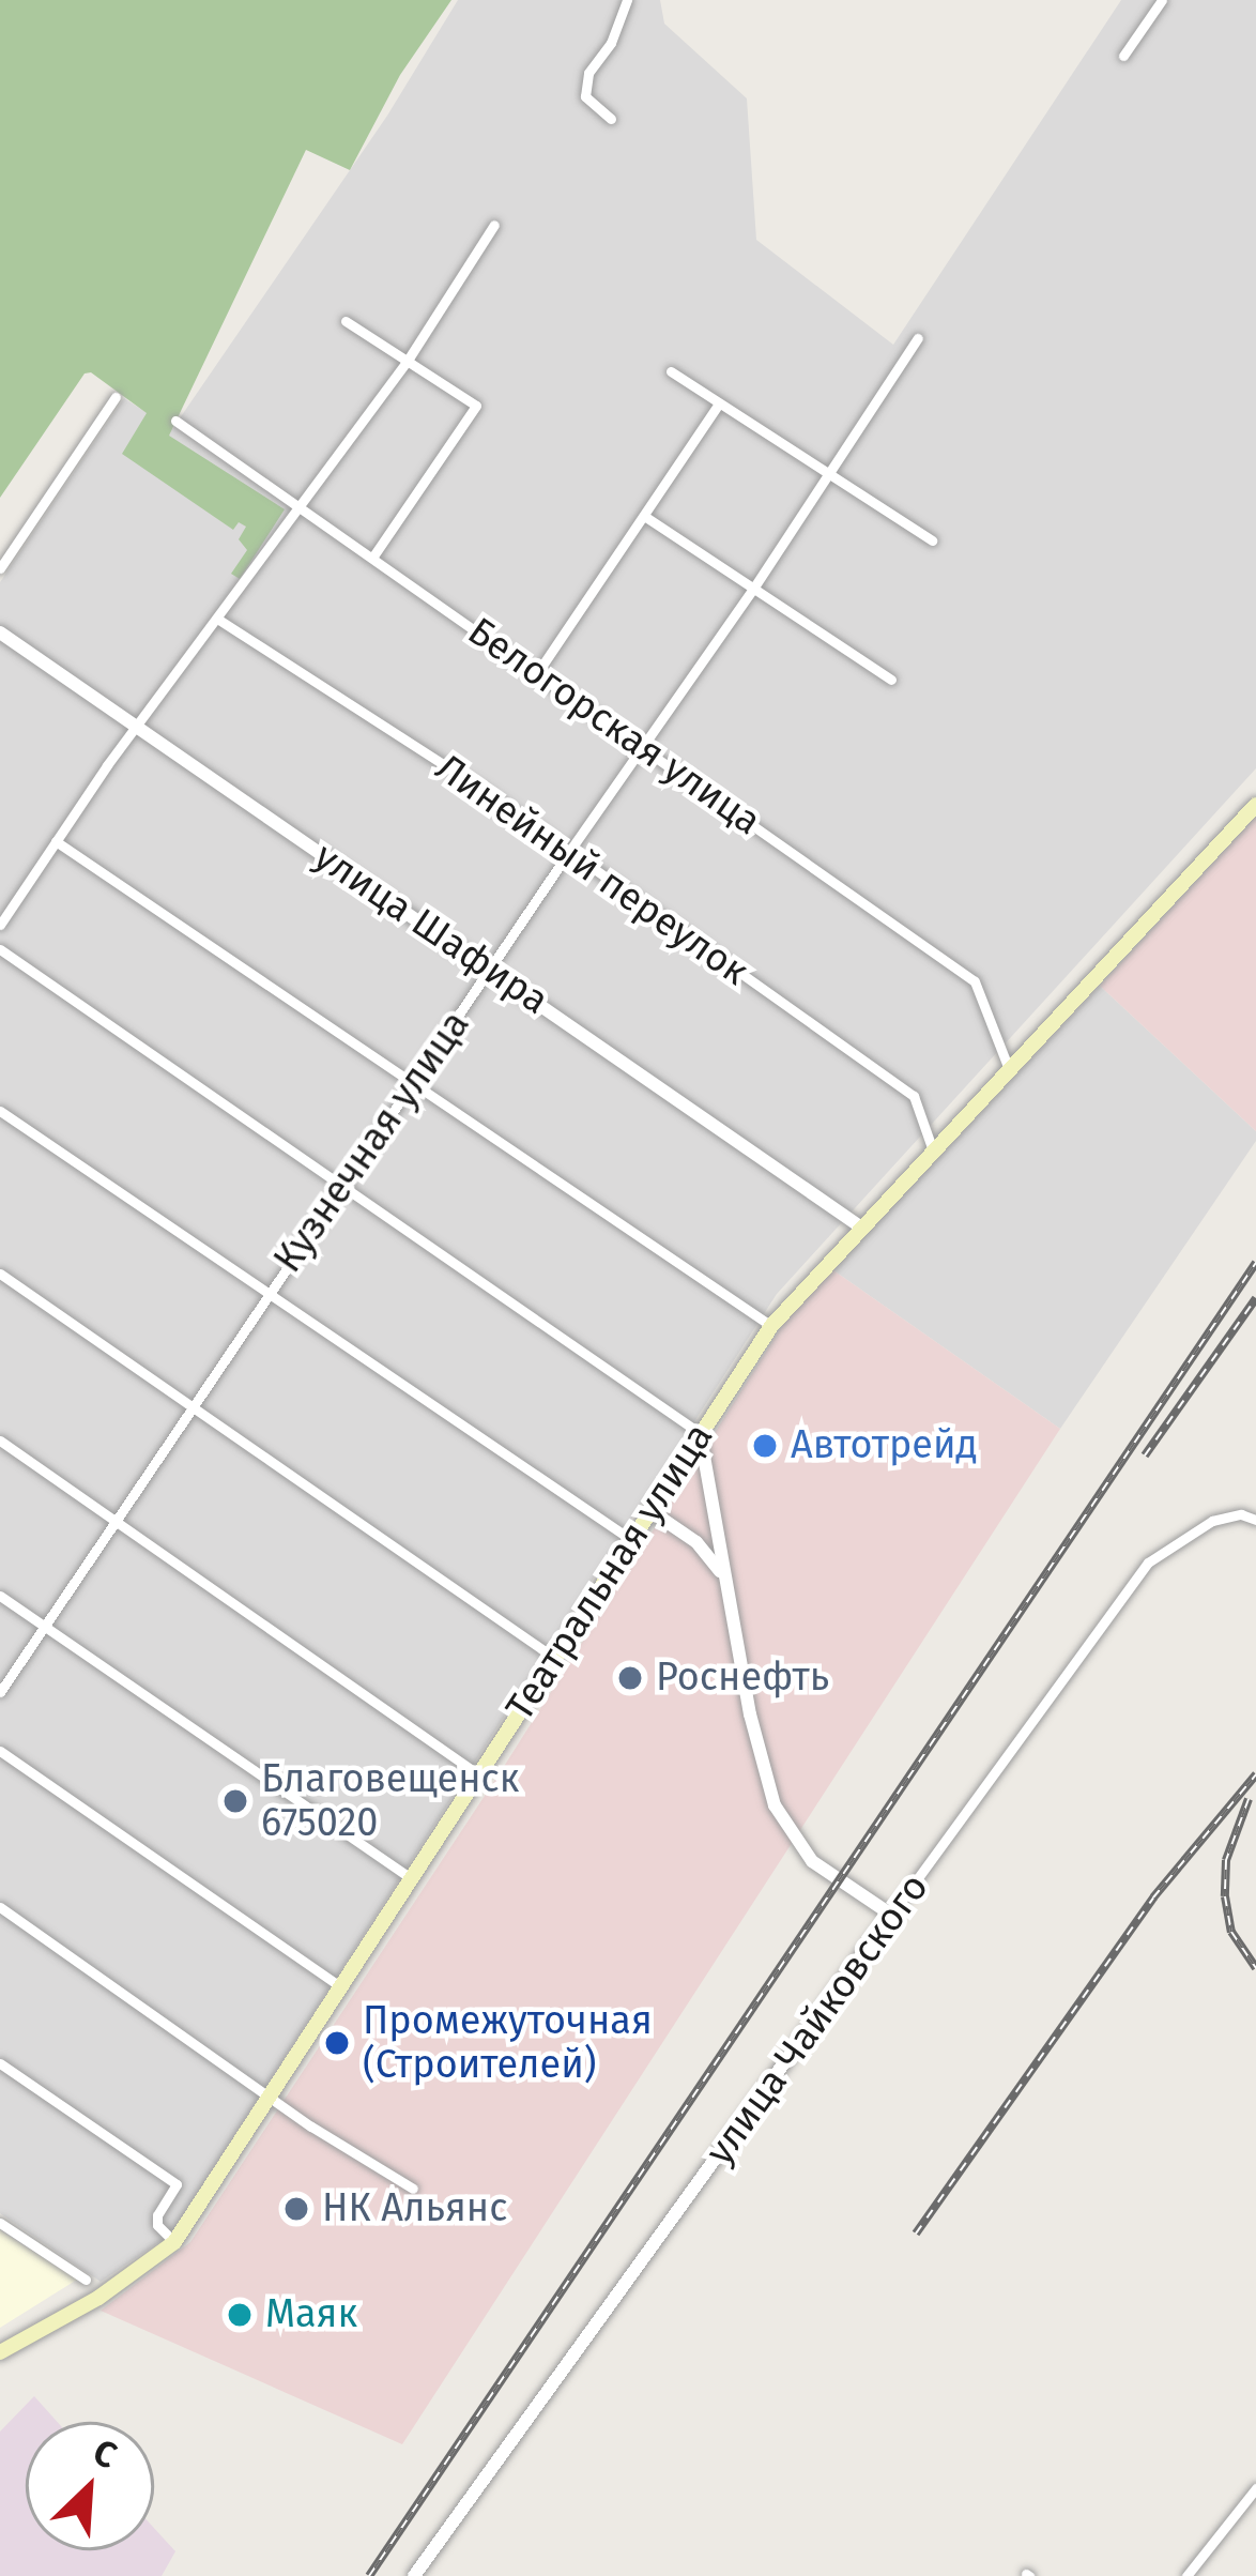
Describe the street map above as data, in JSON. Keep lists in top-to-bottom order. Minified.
{"streets":{"main road":["Театральная улица"],"street":["Белогорская улица","Линейный переулок","улица Шафира","Кузнечная улица","улица Чайковского"]},"crossings":[["Белогорская улица","Кузнечная улица"],["Белогорская улица","Театральная улица"],["Линейный переулок","Кузнечная улица"],["Линейный переулок","Театральная улица"],["улица Шафира","Кузнечная улица"],["улица Шафира","Театральная улица"]],"places":["Автотрейд","Роснефть","Благовещенск 675020","Промежуточная (Строителей)","НК Альянс","Маяк"],"north":"top right"}
